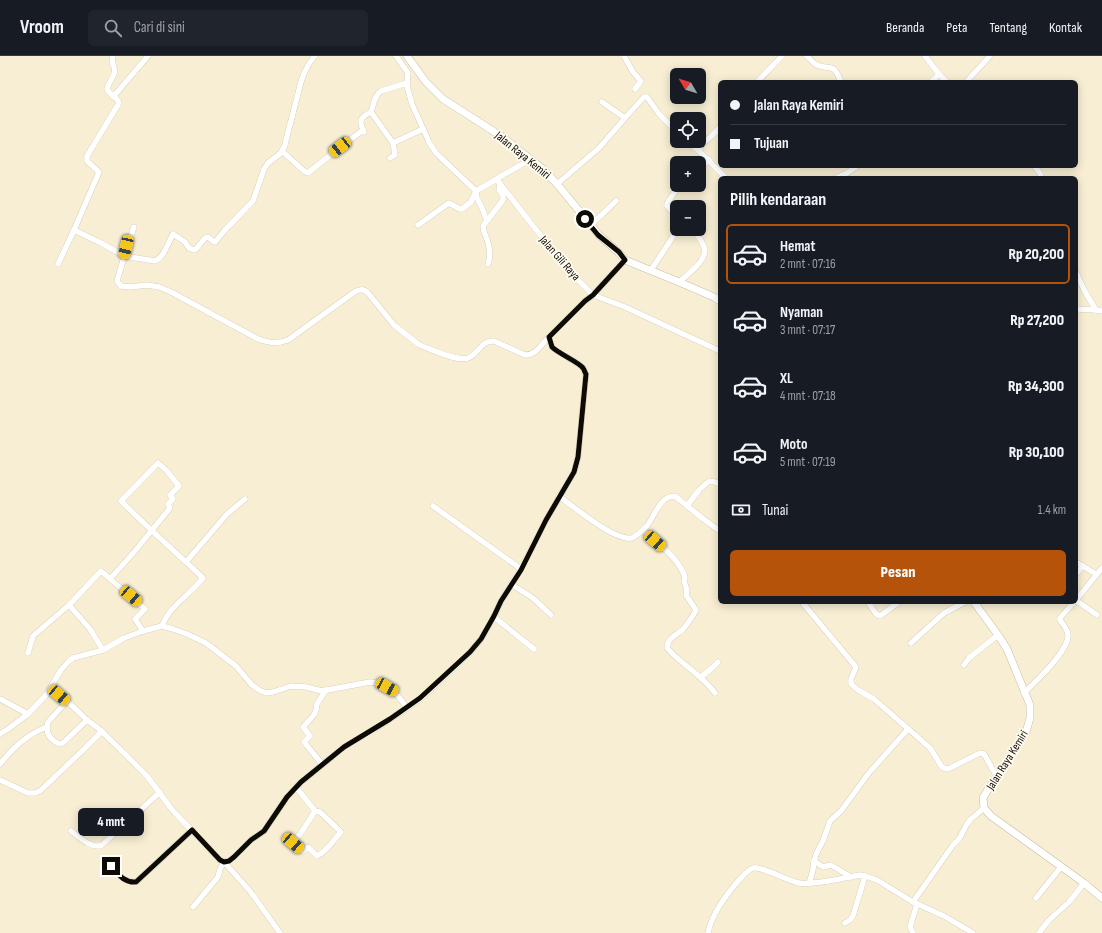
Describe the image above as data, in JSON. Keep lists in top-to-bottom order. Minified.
{"streets":{"street":["Jalan Raya Kemiri","Jalan Gili Raya"]},"north":"top left","page":{"header":"Vroom","search":"Cari di sini","nav":["Beranda","Peta","Tentang","Kontak"],"map_buttons":["+","−"],"banner":["Jalan Raya Kemiri","Tujuan"],"heading":"Pilih kendaraan","list":[{"name":"Hemat","note":"2 mnt · 07:16","value":"Rp 20,200"},{"name":"Nyaman","note":"3 mnt · 07:17","value":"Rp 27,200"},{"name":"XL","note":"4 mnt · 07:18","value":"Rp 34,300"},{"name":"Moto","note":"5 mnt · 07:19","value":"Rp 30,100"}],"pay":["Tunai","1.4 km"],"buttons":"Pesan","bubble":"4 mnt"}}
